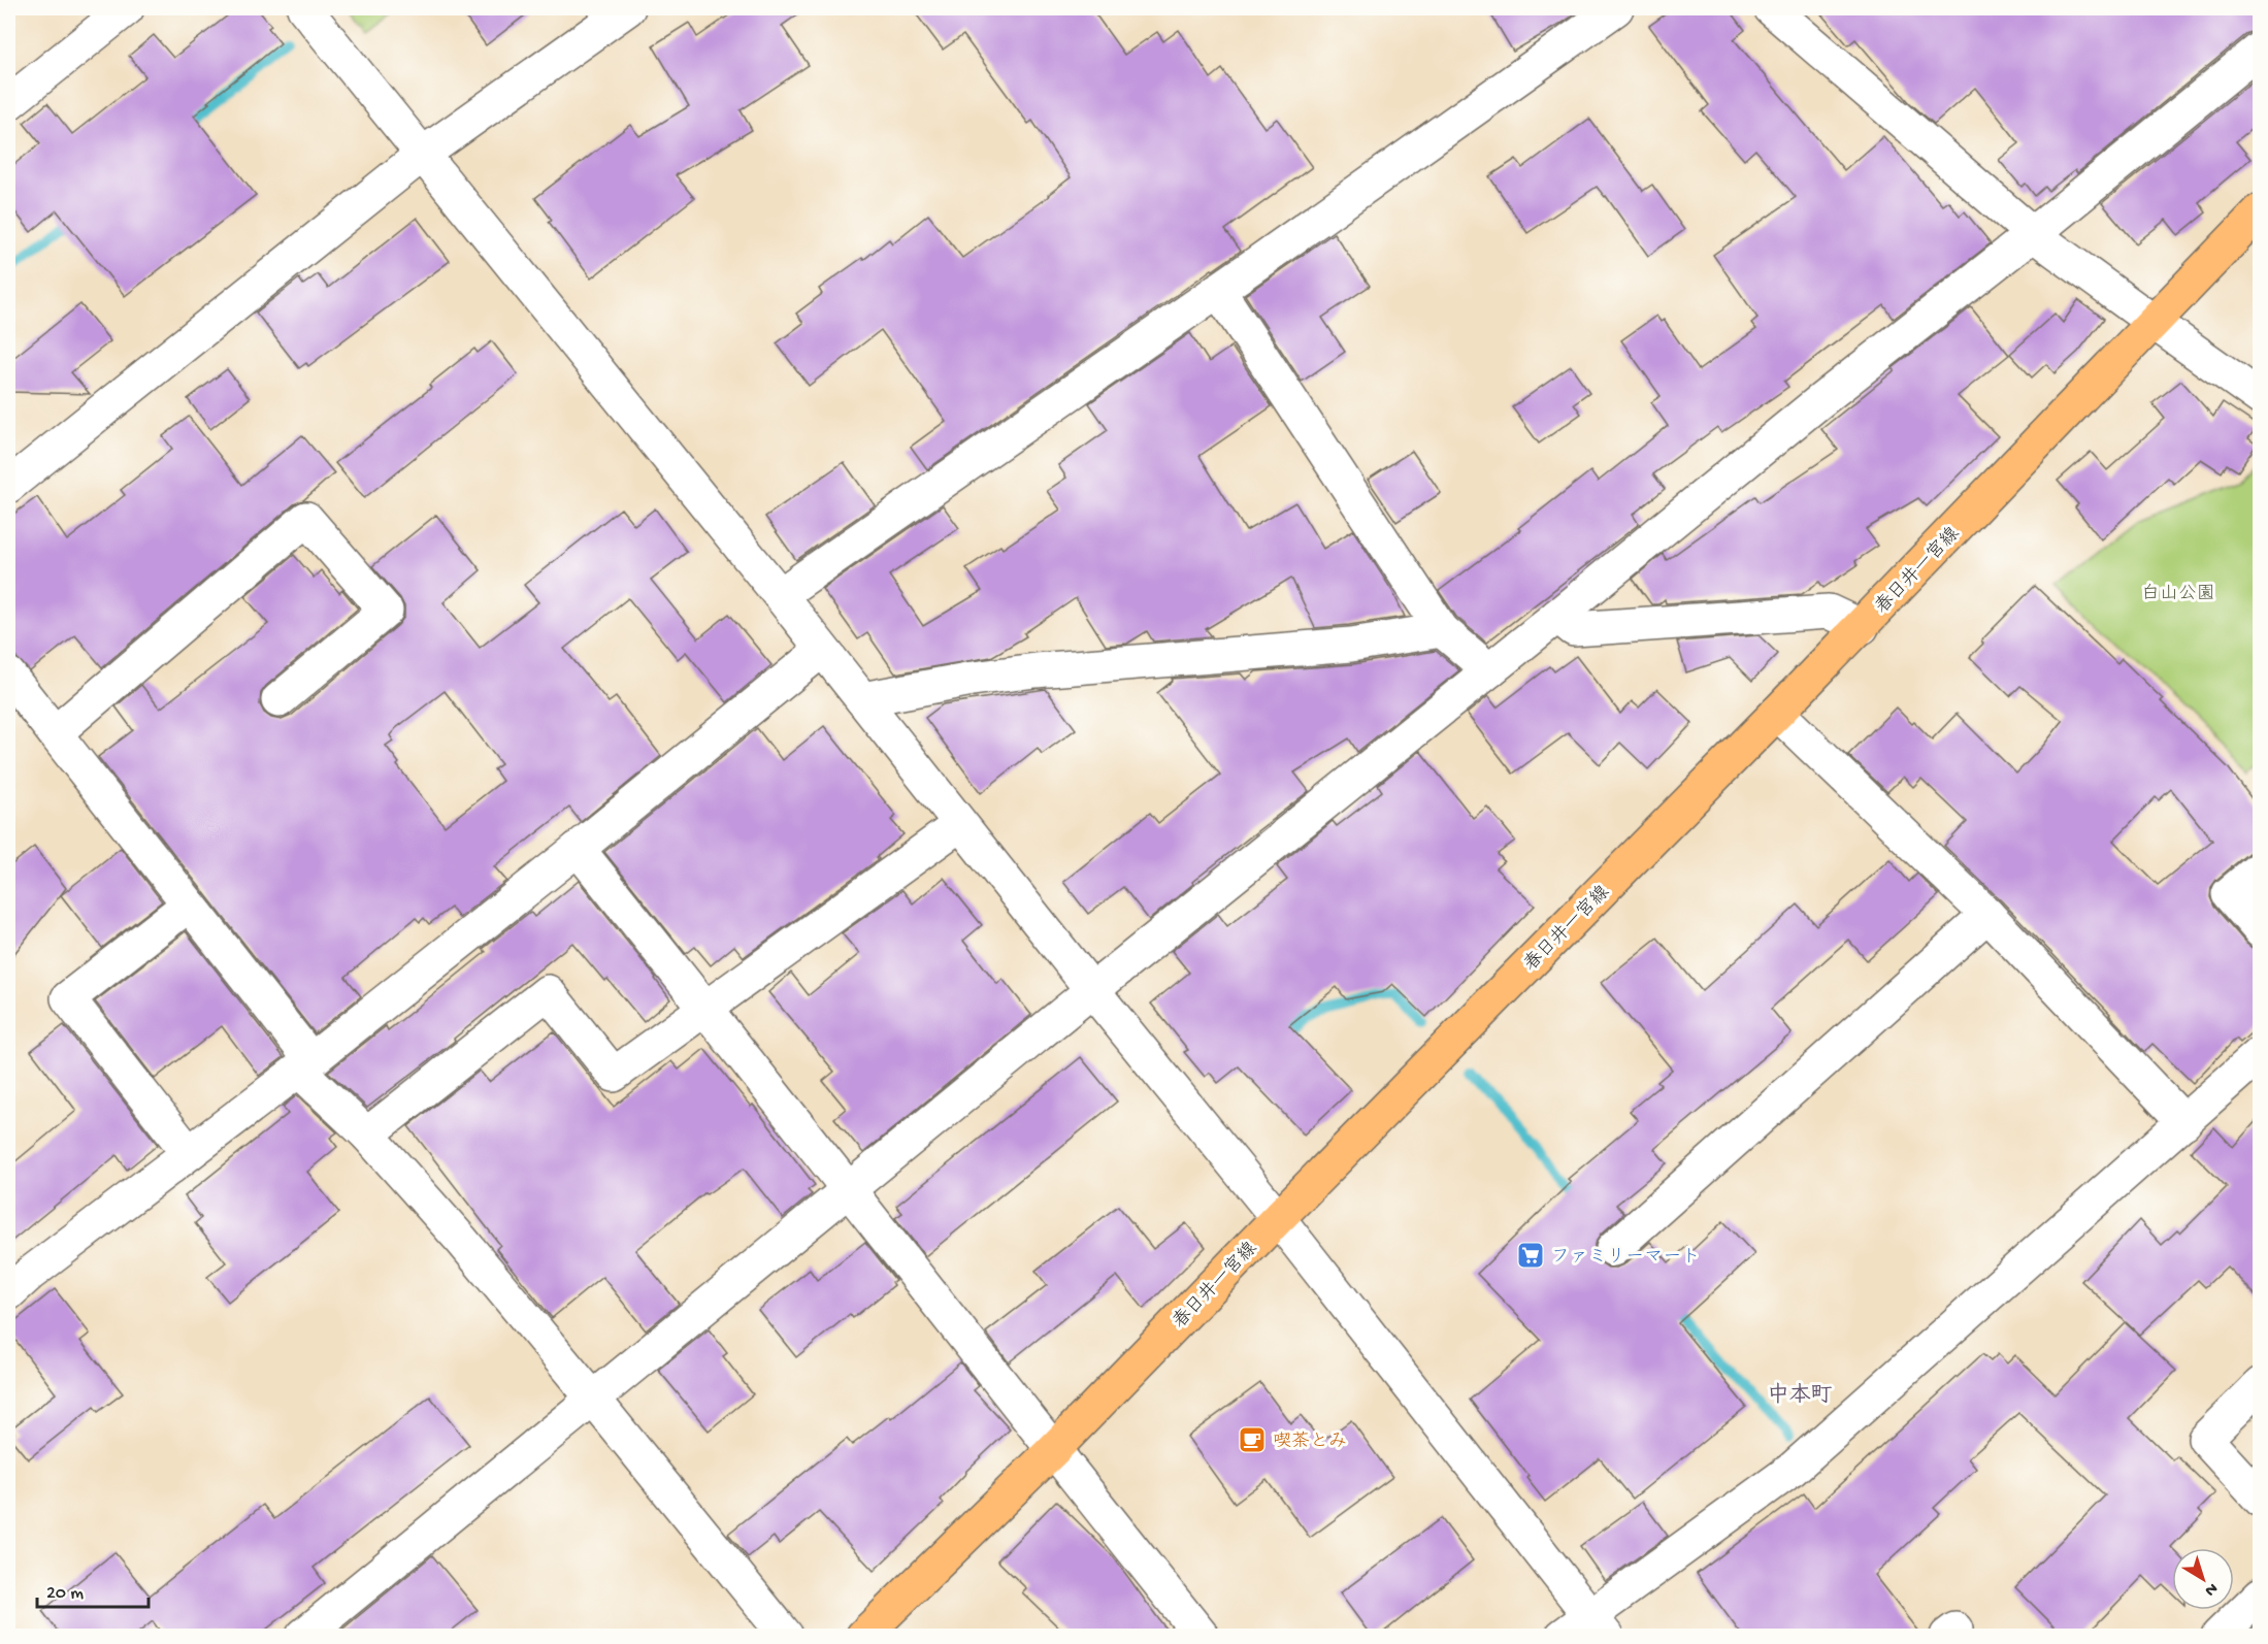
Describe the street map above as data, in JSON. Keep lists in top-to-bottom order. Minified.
{"streets":{"main road":["春日井一宮線"]},"districts":["中本町"],"parks":["白山公園"],"places":{"supermarket":["ファミリーマート"],"cafe":["喫茶とみ"]},"scale_bar":"20 m","north":"bottom right"}
